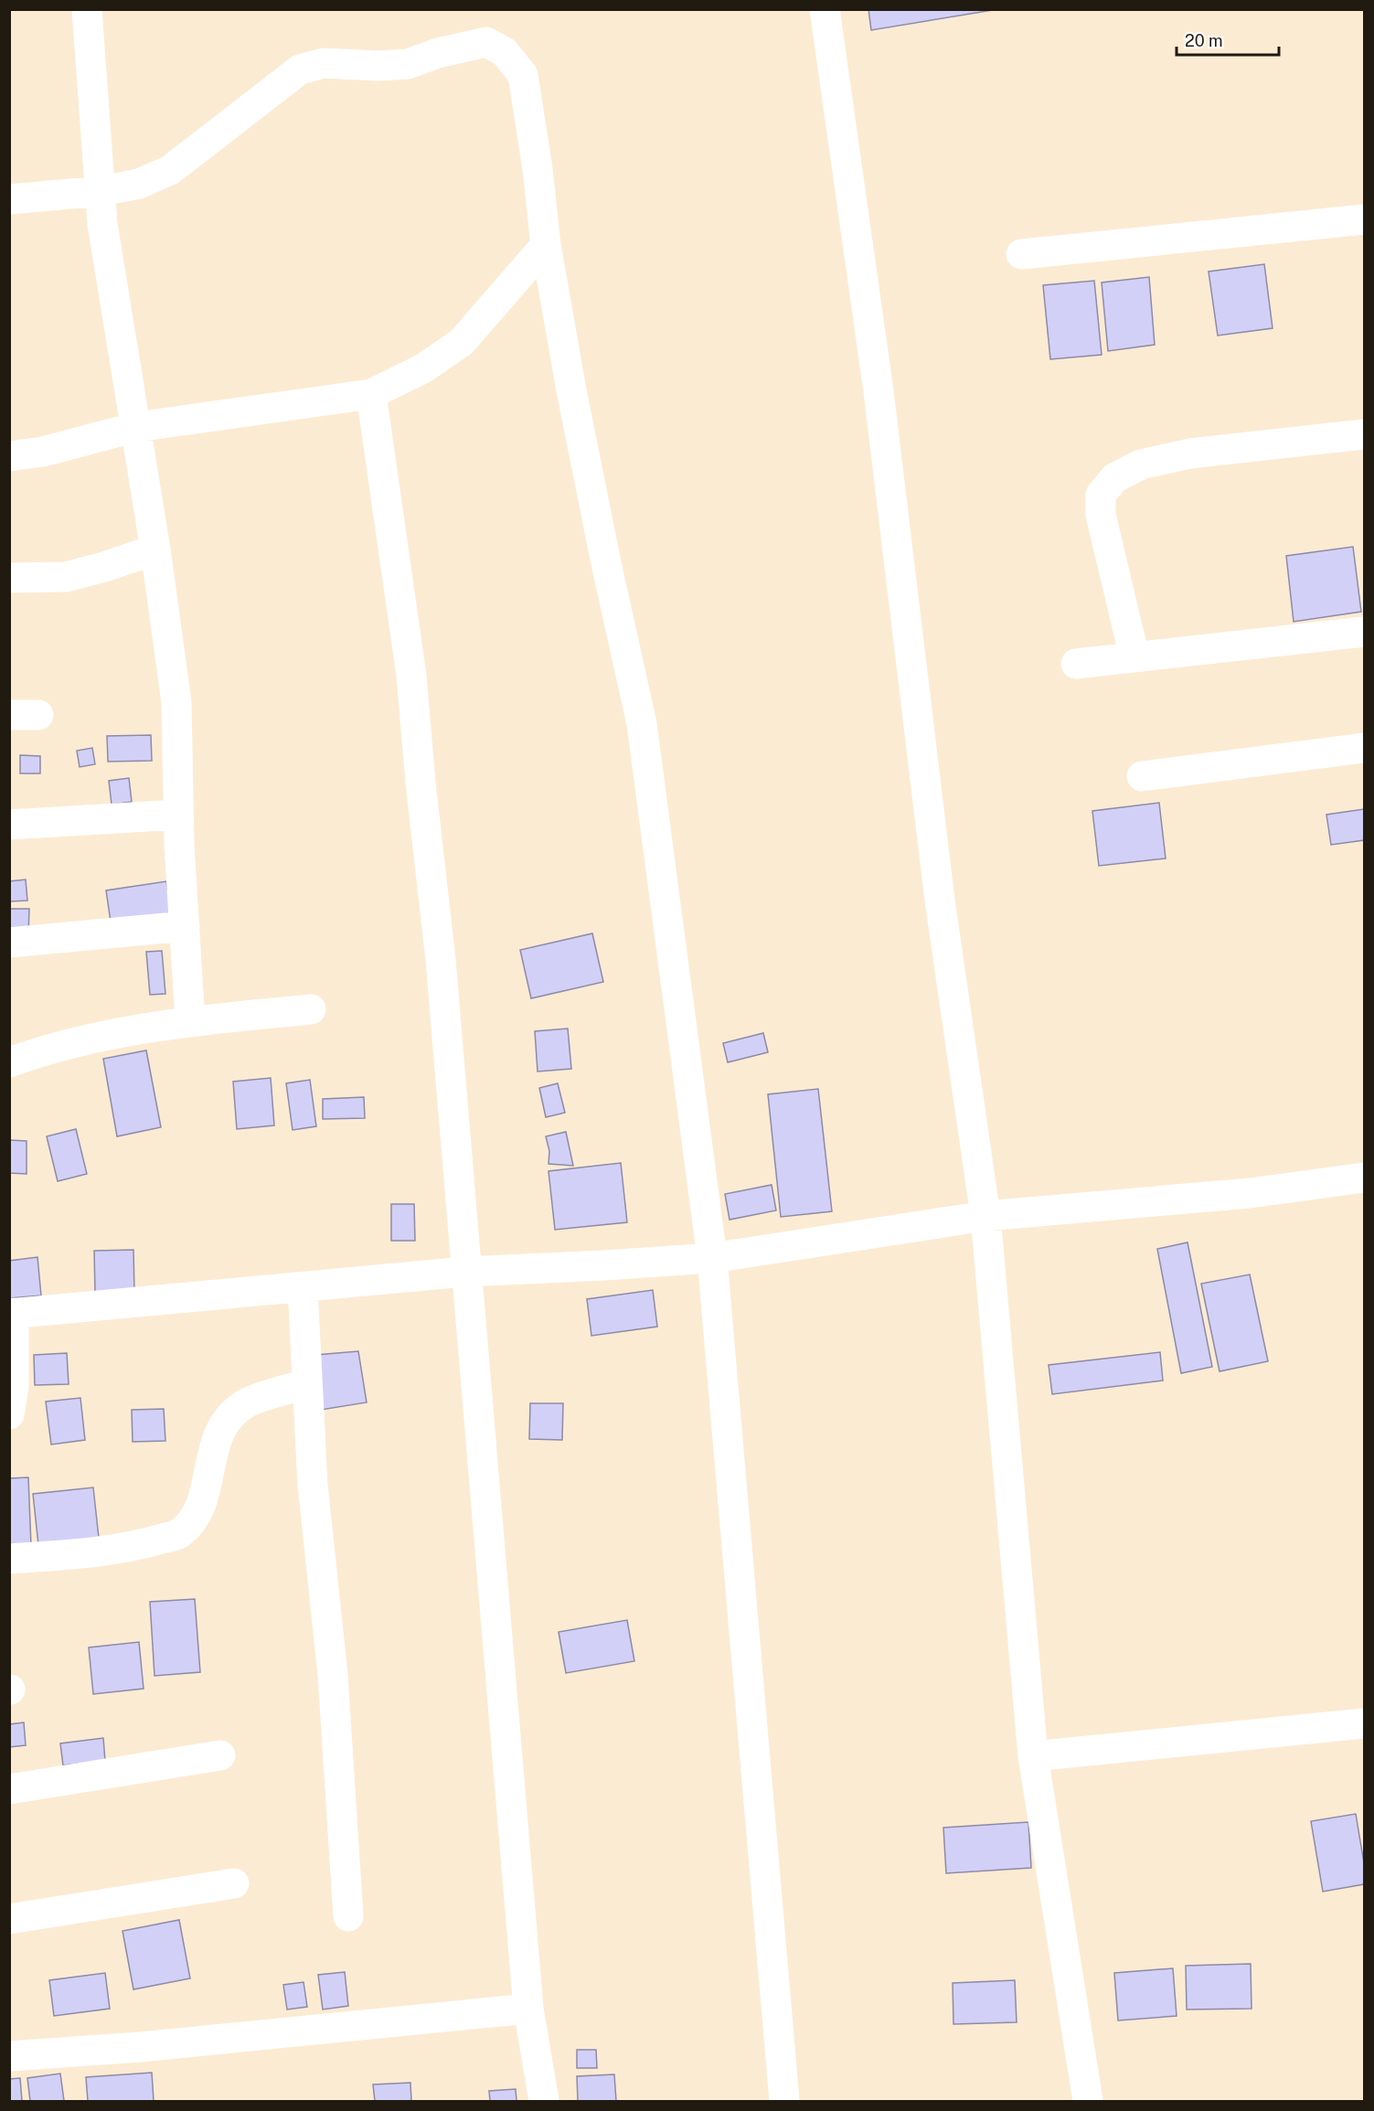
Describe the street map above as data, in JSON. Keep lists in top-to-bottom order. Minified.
{"scale_bar":"20 m"}
